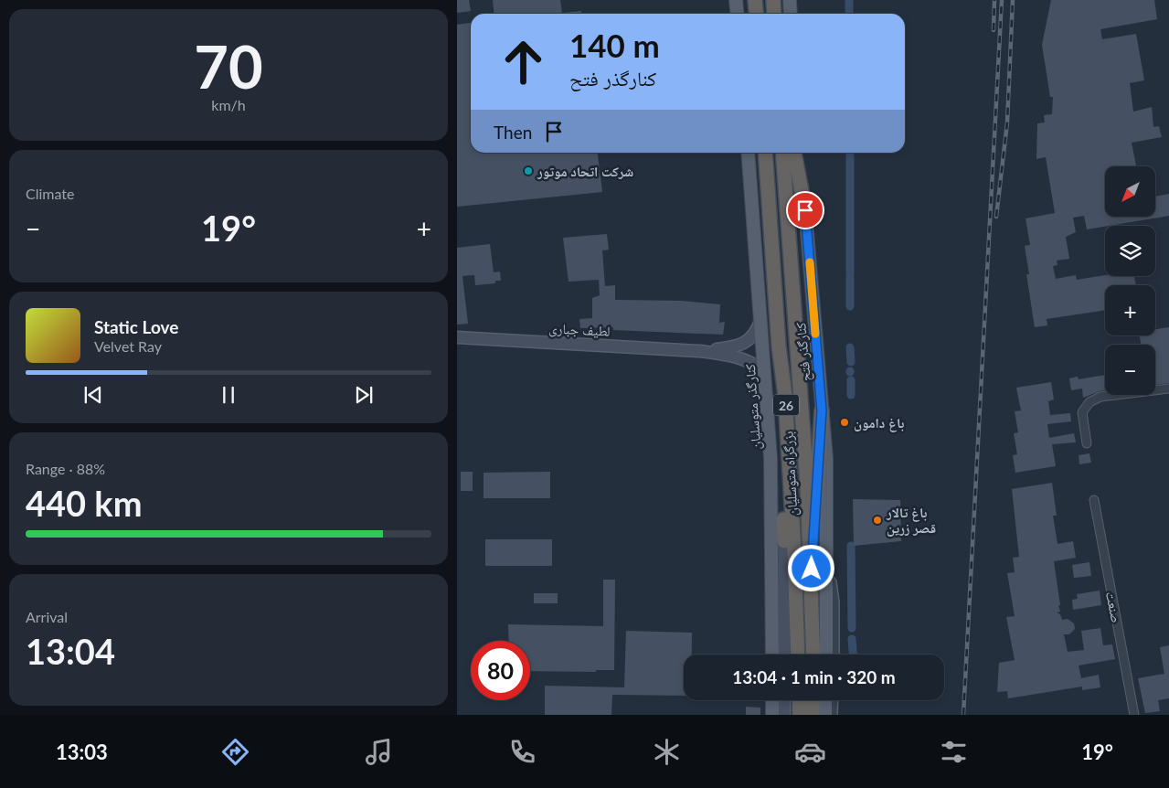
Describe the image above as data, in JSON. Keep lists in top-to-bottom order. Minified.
{"streets":{"highway":["26","بزرگراه متوسلیان"],"main road":["لطیف جباری","کنارگذر فتح","کنارگذر متوسلیان"],"street":["صنعت"]},"places":["شرکت اتحاد موتور","باغ دامون","باغ تالار قصر زرین"],"north":"bottom left","page":{"tile":[["70","km/h"],"Climate",["Range · 88%","440 km"],["Arrival","13:04"]],"turn":["140 m","کنارگذر فتح"],"then":"Then","map_buttons":["+","−"],"heat":["−","19°","+"],"song":["Static Love","Velvet Ray"],"limit":"80","trip":"13:04 · 1 min · 320 m","tabs":["13:03","19°"]}}
